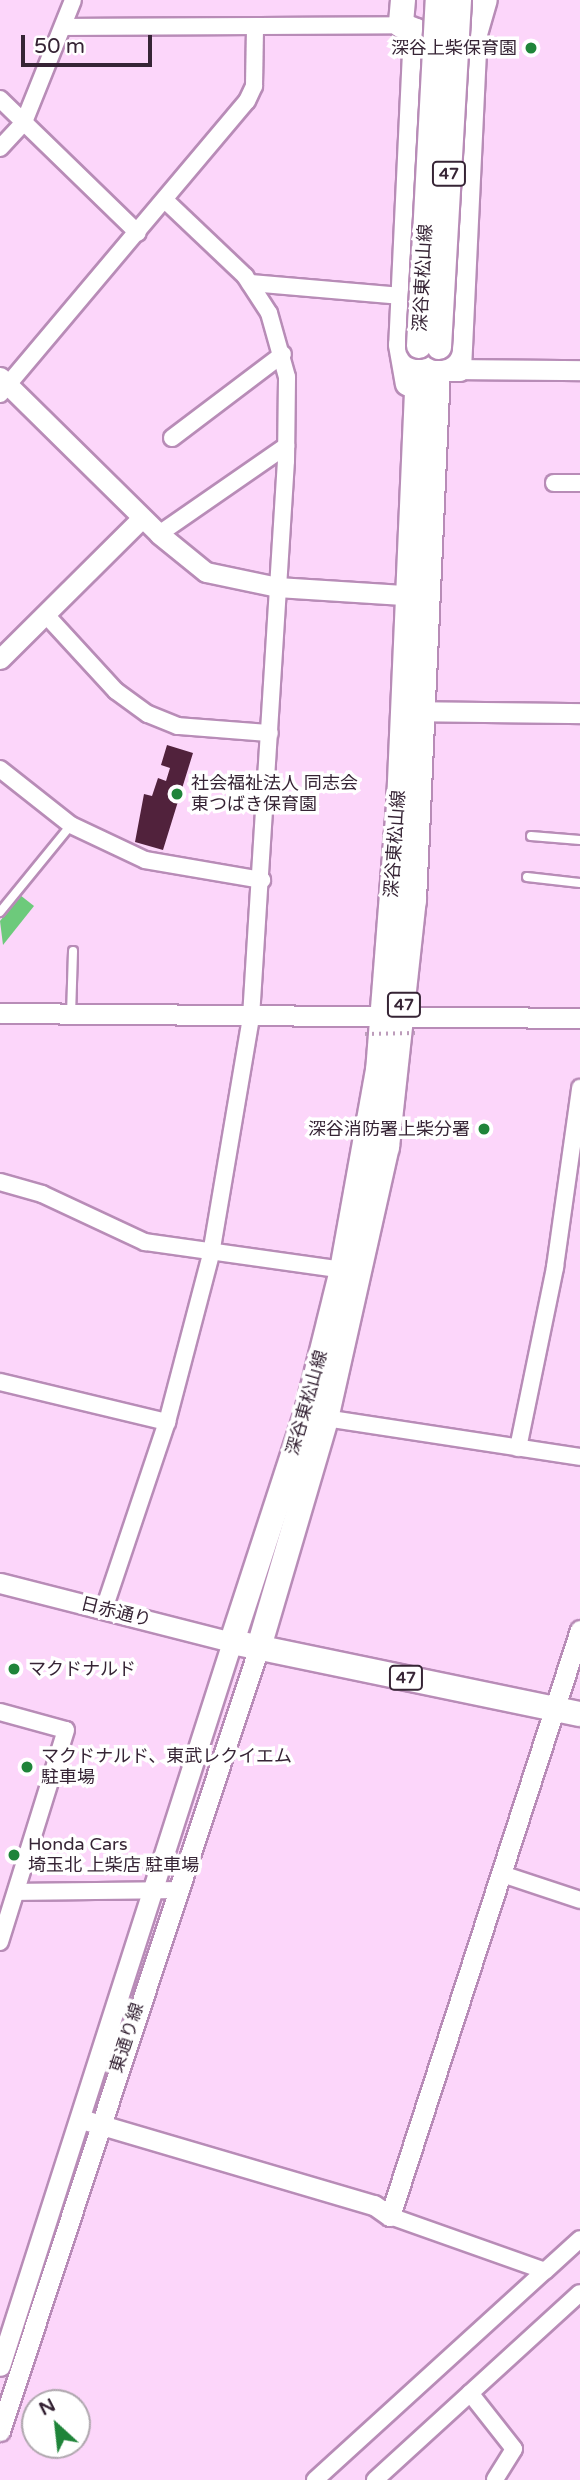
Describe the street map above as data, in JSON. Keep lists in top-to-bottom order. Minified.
{"streets":{"main road":["47","深谷東松山線"],"street":["日赤通り","東通り線"]},"crossings":[["47","深谷東松山線"],["47","日赤通り"],["47","東通り線"],["深谷東松山線","日赤通り"],["深谷東松山線","東通り線"],["日赤通り","東通り線"]],"places":["深谷上柴保育園","社会福祉法人 同志会 東つばき保育園","深谷消防署上柴分署","マクドナルド","マクドナルド、東武レクイエム 駐車場","Honda Cars 埼玉北 上柴店 駐車場"],"scale_bar":"50 m","north":"top left"}
